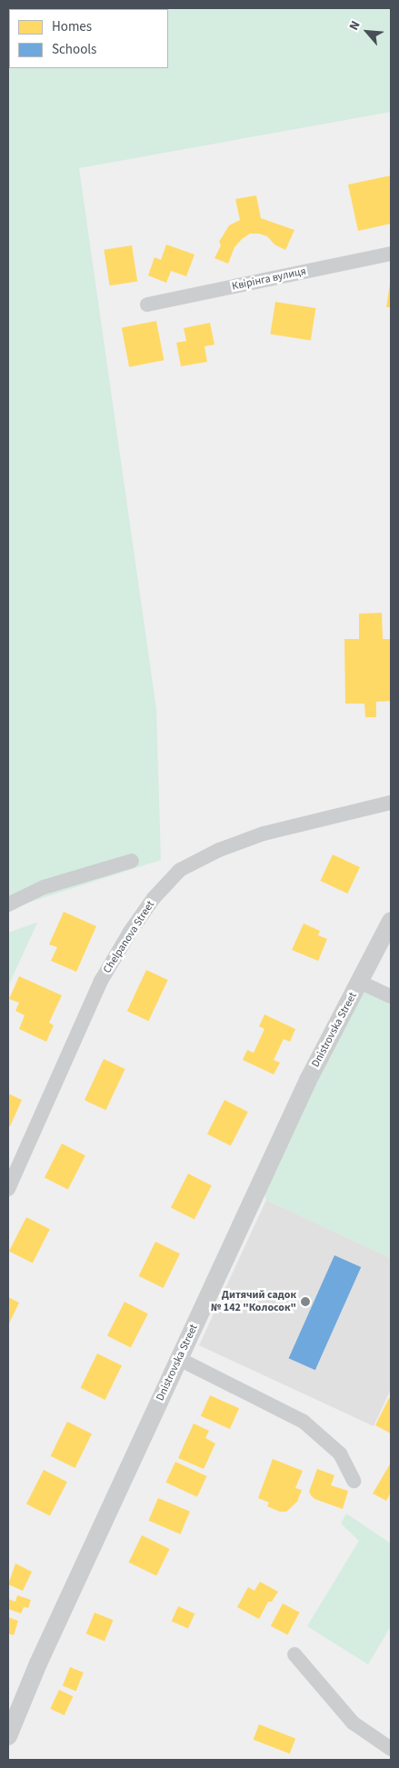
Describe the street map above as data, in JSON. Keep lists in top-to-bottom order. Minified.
{"streets":{"street":["Квірінга вулиця","Chelpanova Street","Dnistrovska Street"]},"places":["Дитячий садок № 142 \"Колосок\""],"legend":["Homes","Schools"],"north":"top left"}
